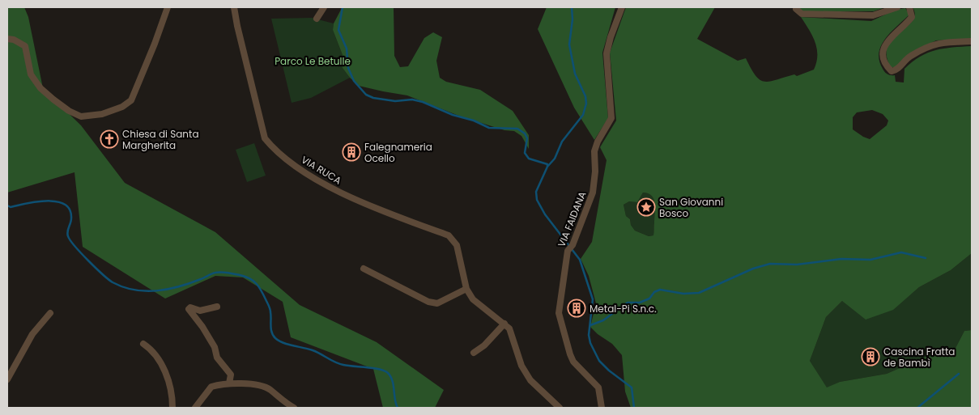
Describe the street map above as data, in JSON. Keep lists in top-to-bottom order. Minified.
{"streets":{"street":["VIA RUCA","VIA FAIDANA"]},"parks":["Parco Le Betulle"],"places":{"church":["Chiesa di Santa Margherita"],"building":["Falegnameria Ocello","Metal-Pi S.n.c.","Cascina Fratta de Bambì"],"place":["San Giovanni Bosco"]}}
